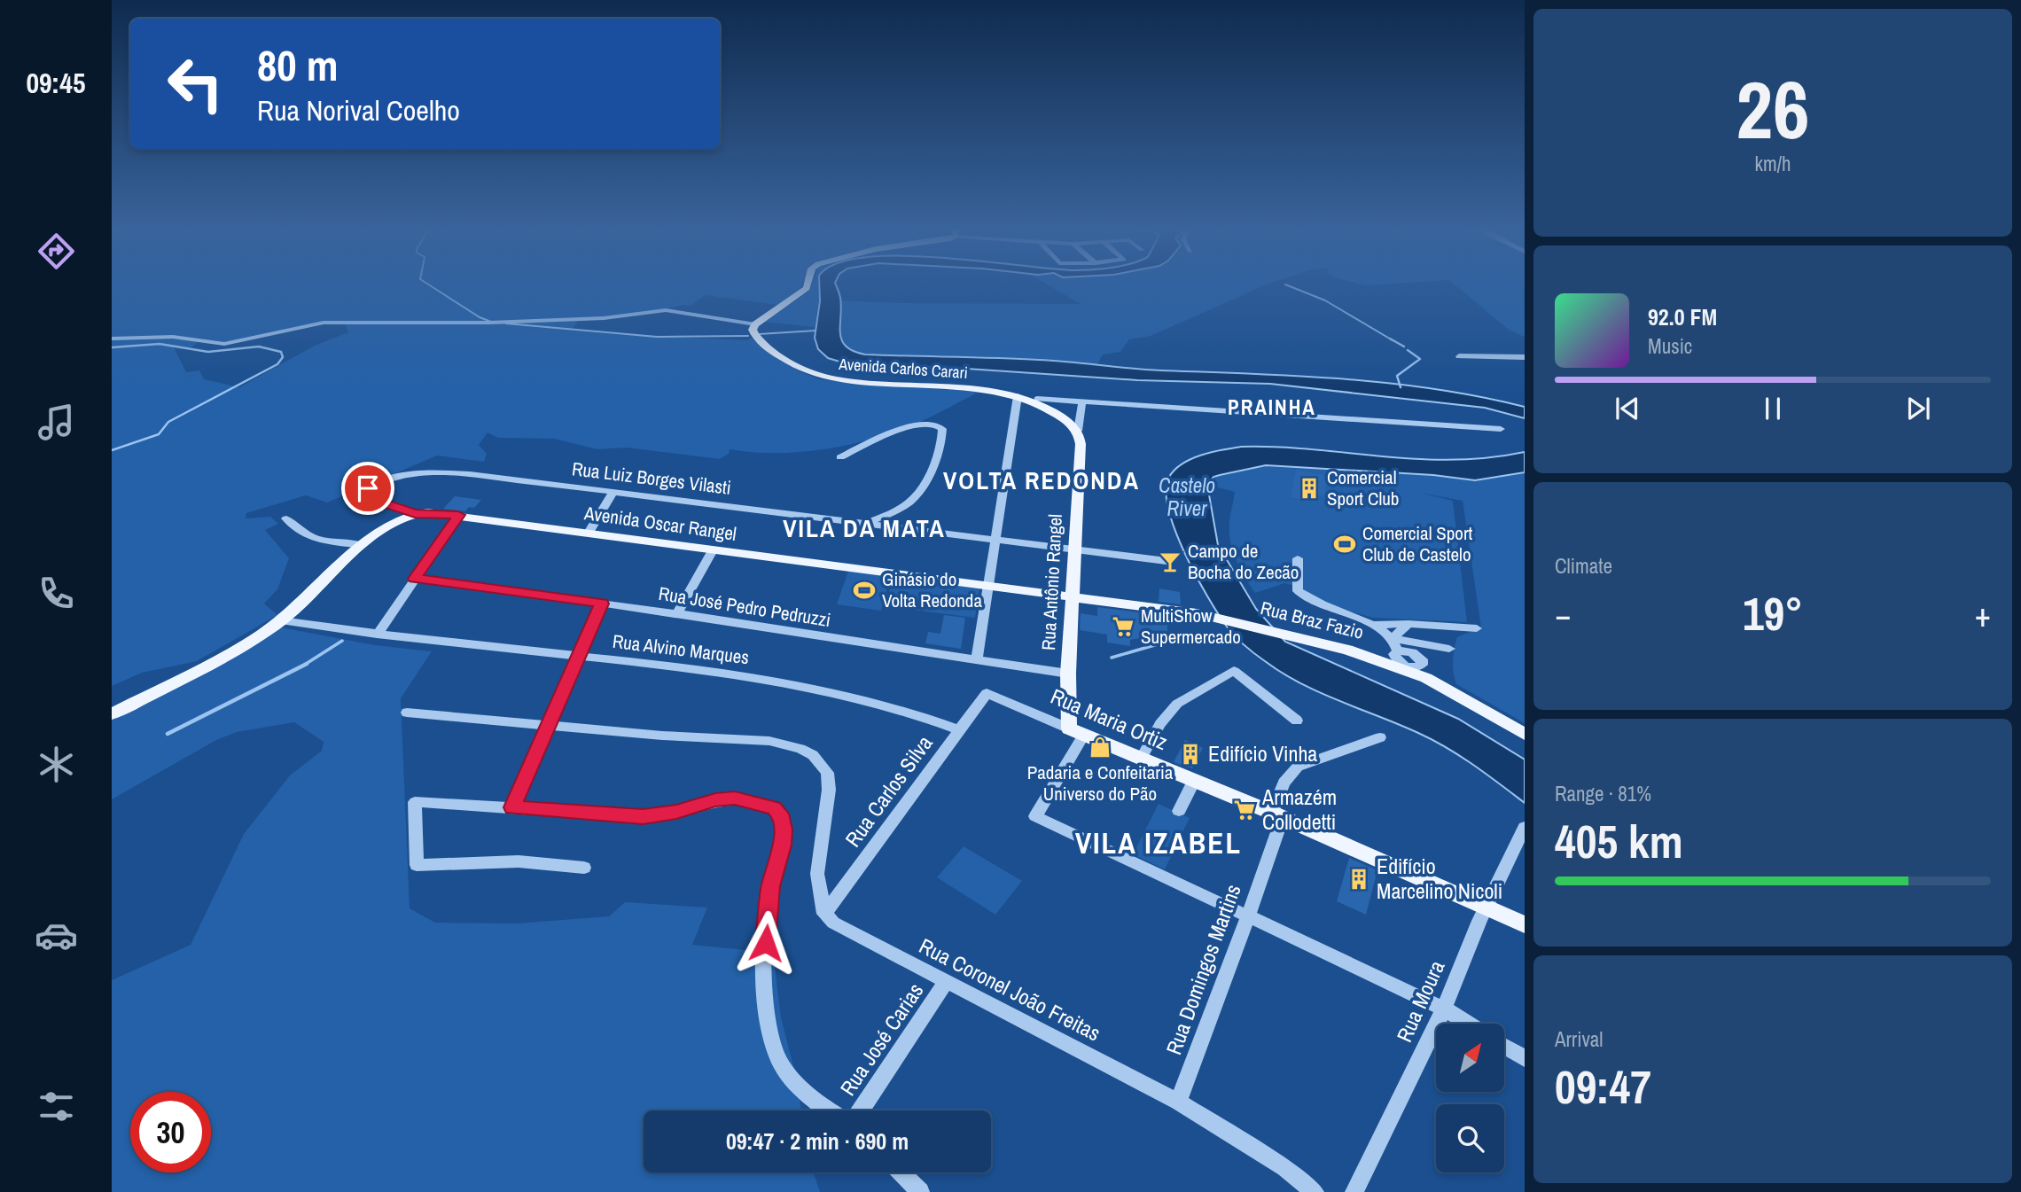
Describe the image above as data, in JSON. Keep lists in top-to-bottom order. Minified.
{"streets":{"main road":["Avenida Carlos Carari","Avenida Oscar Rangel","Rua Antônio Rangel","Rua Braz Fazio","Rua Maria Ortiz"],"street":["Rua Luiz Borges Vilasti","Rua José Pedro Pedruzzi","Rua Alvino Marques","Rua Carlos Silva","Rua Domingos Martins","Rua Coronel João Freitas","Rua Moura","Rua José Carias"]},"crossings":[["Avenida Carlos Carari","Rua Antônio Rangel"],["Rua Luiz Borges Vilasti","Avenida Oscar Rangel"],["Rua Luiz Borges Vilasti","Rua Antônio Rangel"],["Avenida Oscar Rangel","Rua Antônio Rangel"],["Avenida Oscar Rangel","Rua Braz Fazio"],["Avenida Oscar Rangel","Rua Alvino Marques"],["Rua Antônio Rangel","Rua José Pedro Pedruzzi"],["Rua Antônio Rangel","Rua Braz Fazio"],["Rua Antônio Rangel","Rua Maria Ortiz"],["Rua Alvino Marques","Rua Carlos Silva"],["Rua Maria Ortiz","Rua Carlos Silva"],["Rua Maria Ortiz","Rua Domingos Martins"],["Rua Maria Ortiz","Rua Moura"],["Rua Carlos Silva","Rua Coronel João Freitas"],["Rua Domingos Martins","Rua Coronel João Freitas"],["Rua Coronel João Freitas","Rua José Carias"]],"districts":["PRAINHA","VOLTA REDONDA","VILA DA MATA","VILA IZABEL"],"water":["Castelo River"],"places":{"building":["Comercial Sport Club","Edifício Vinha","Edifício Marcelino Nicoli"],"sports":["Comercial Sport Club de Castelo","Ginásio do Volta Redonda"],"bar":["Campo de Bocha do Zecão"],"supermarket":["MultiShow Supermercado","Armazém Collodetti"],"shop":["Padaria e Confeitaria Universo do Pão"]},"north":"top right","page":{"tabs":"09:45","tile":[["26","km/h"],"Climate",["Range · 81%","405 km"],["Arrival","09:47"]],"turn":["80 m","Rua Norival Coelho"],"song":["92.0 FM","Music"],"heat":["−","19°","+"],"limit":"30","trip":"09:47 · 2 min · 690 m"}}
